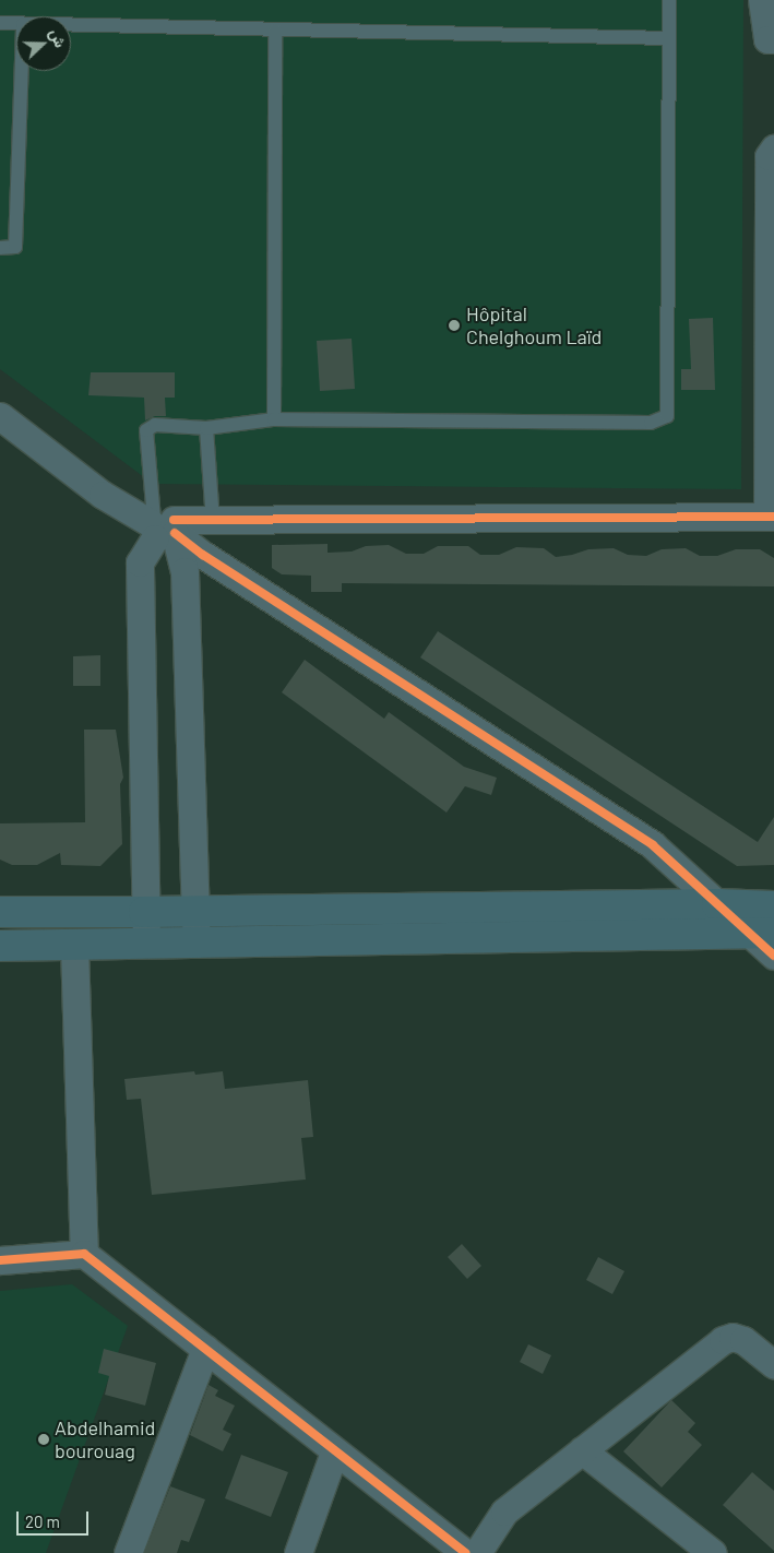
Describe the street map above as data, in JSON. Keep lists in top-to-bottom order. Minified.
{"places":["Hôpital Chelghoum Laïd","Abdelhamid bourouag"],"scale_bar":"20 m","north":"right"}
